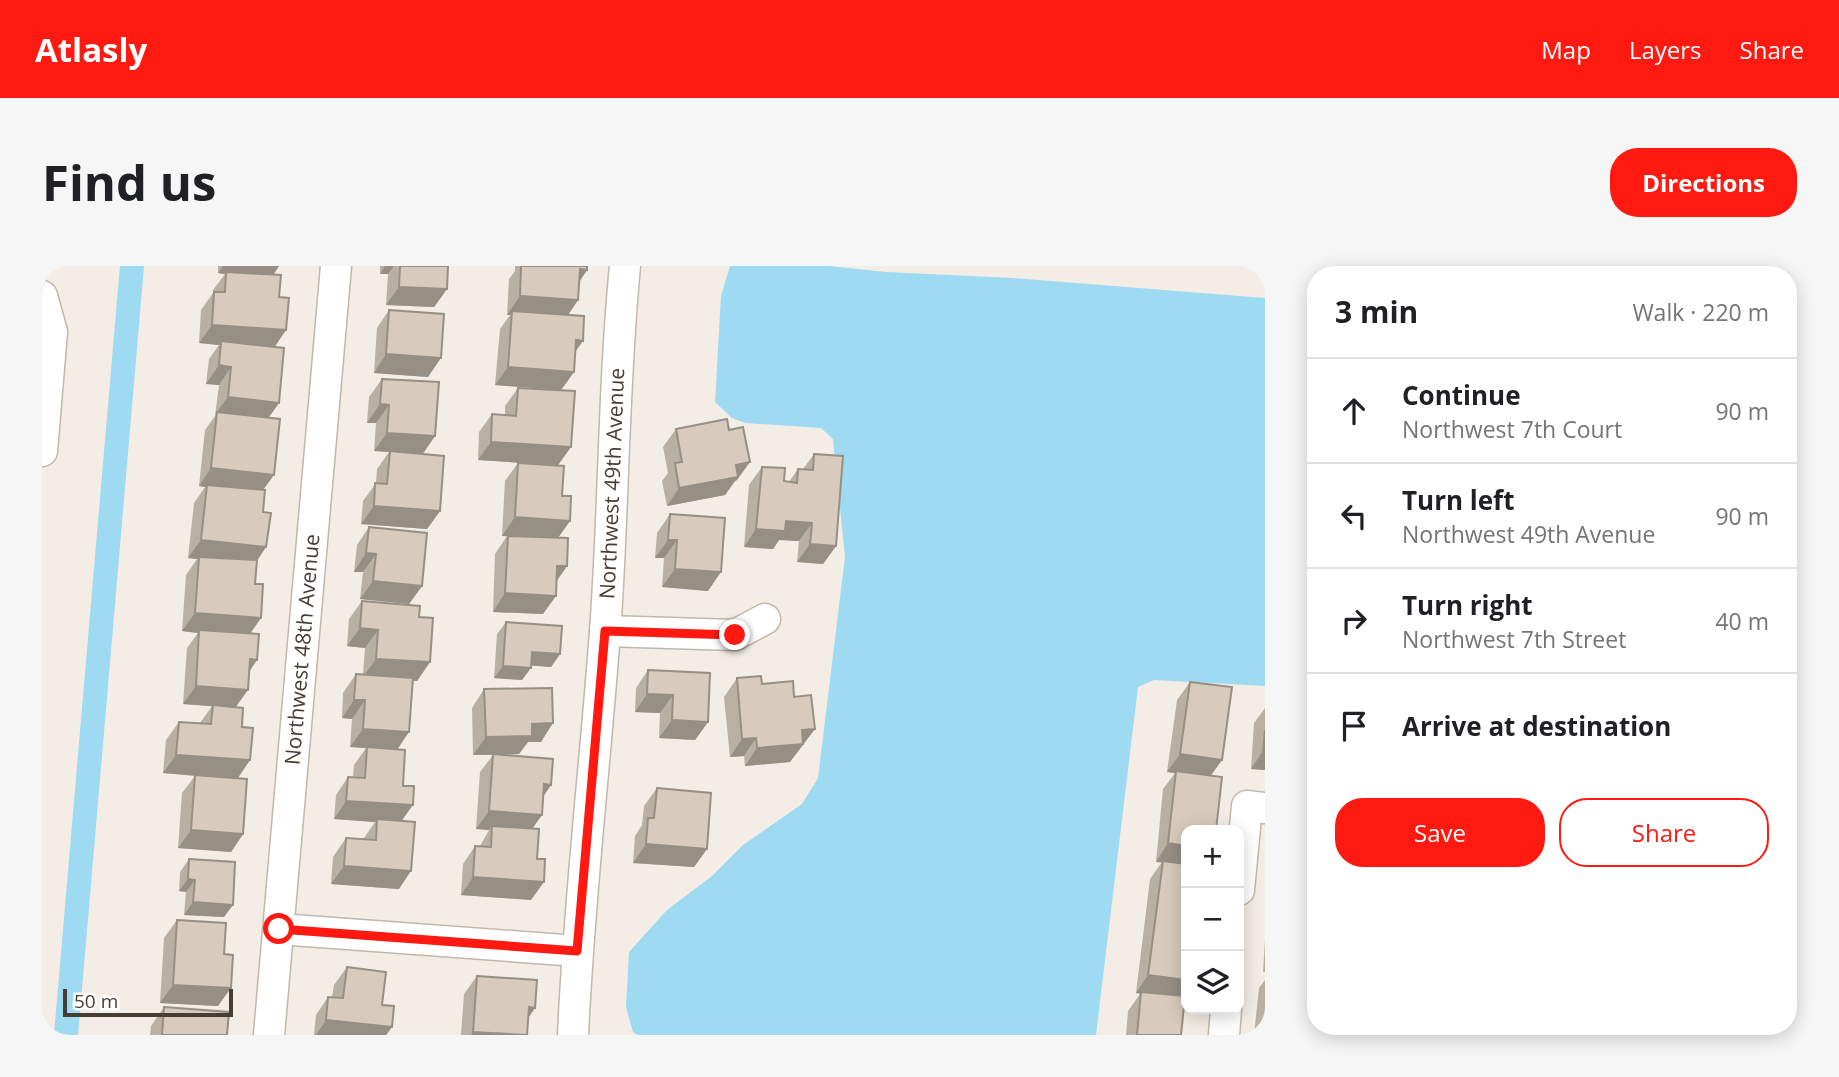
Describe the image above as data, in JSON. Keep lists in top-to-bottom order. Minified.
{"streets":{"street":["Northwest 49th Avenue","Northwest 48th Avenue"]},"scale_bar":"50 m","page":{"header":"Atlasly","nav":["Map","Layers","Share"],"buttons":["Directions",["Save","Share"]],"title":"Find us","heading":["3 min","Walk · 220 m"],"list":[["Continue","Northwest 7th Court","90 m"],["Turn left","Northwest 49th Avenue","90 m"],["Turn right","Northwest 7th Street","40 m"],"Arrive at destination"],"map_buttons":["+","−"],"scale":"50 m"}}
